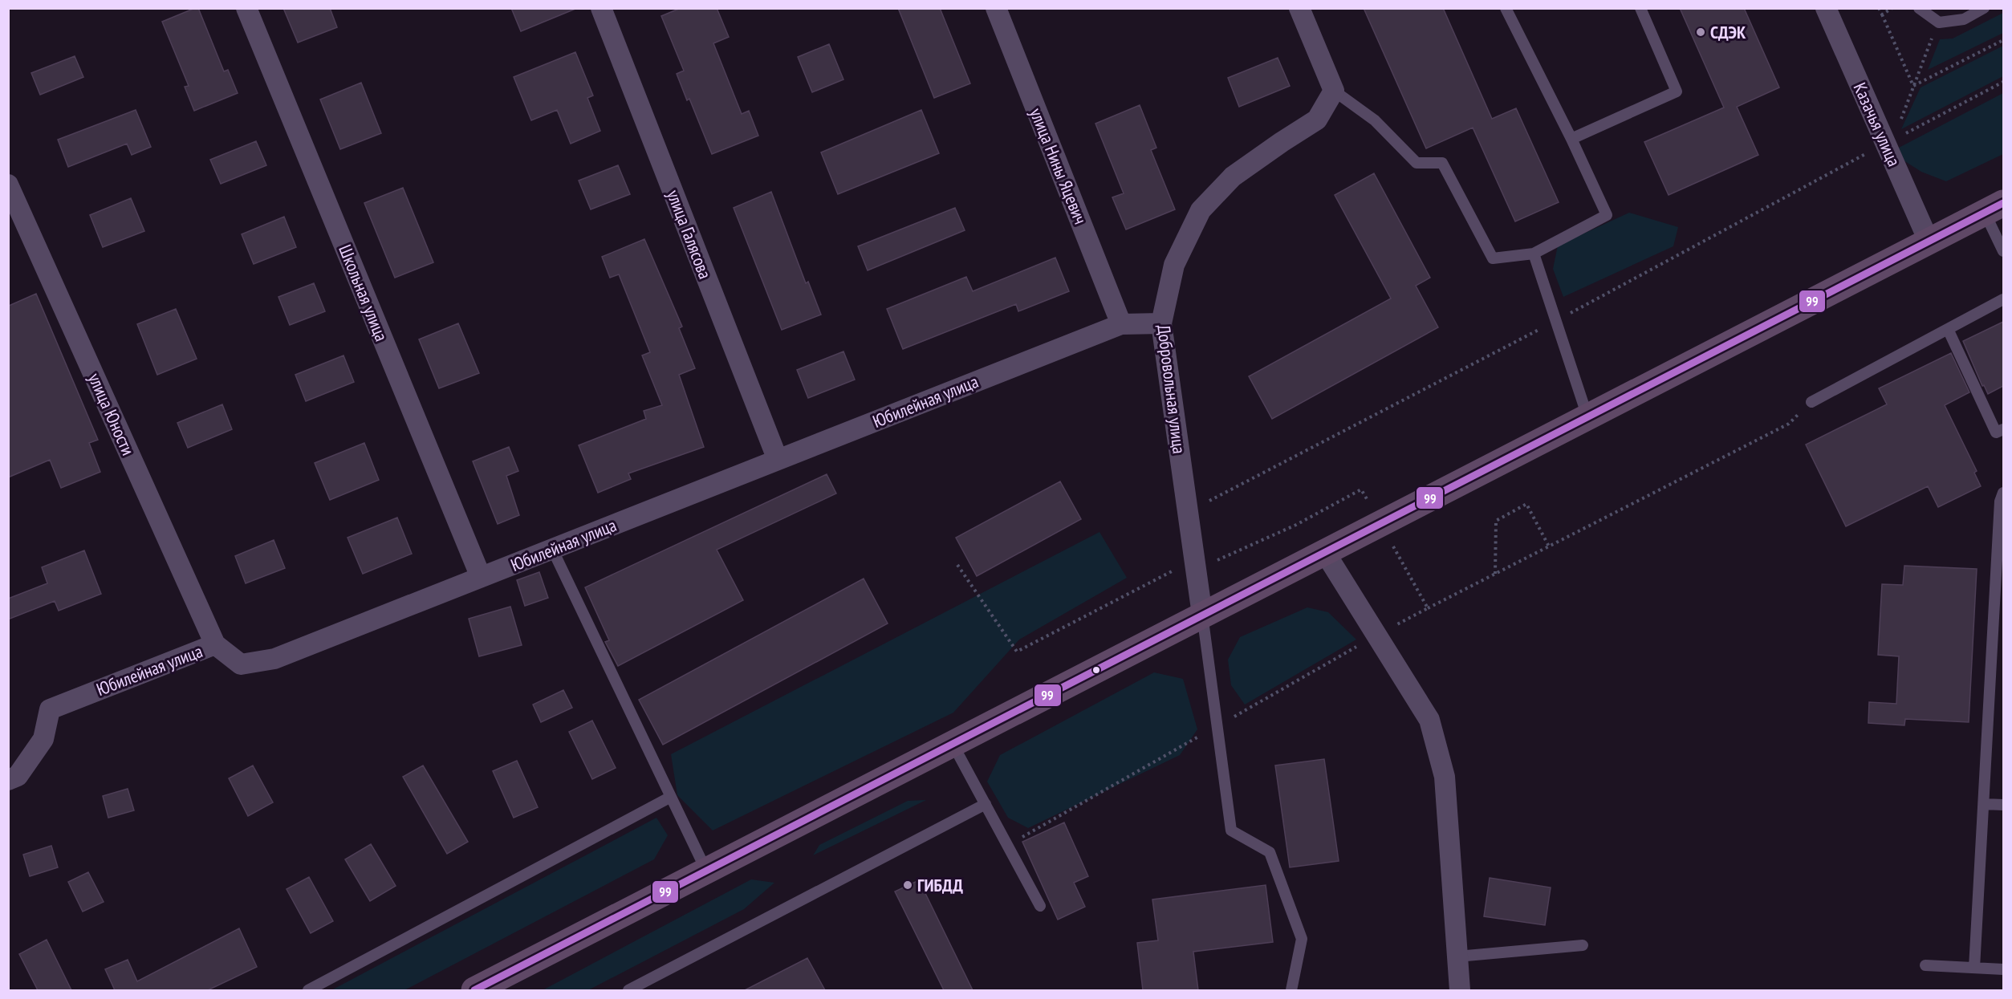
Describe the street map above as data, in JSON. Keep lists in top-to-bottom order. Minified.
{"streets":{"street":["Казачья улица","улица Нины Яцевич","улица Галясова","Школьная улица","Добровольная улица","Юбилейная улица","улица Юности"]},"crossings":[["улица Нины Яцевич","Юбилейная улица"],["улица Галясова","Юбилейная улица"],["Школьная улица","Юбилейная улица"],["Добровольная улица","Юбилейная улица"],["Юбилейная улица","улица Юности"]],"places":["СДЭК","ГИБДД"],"lines":["transit line 99"]}
